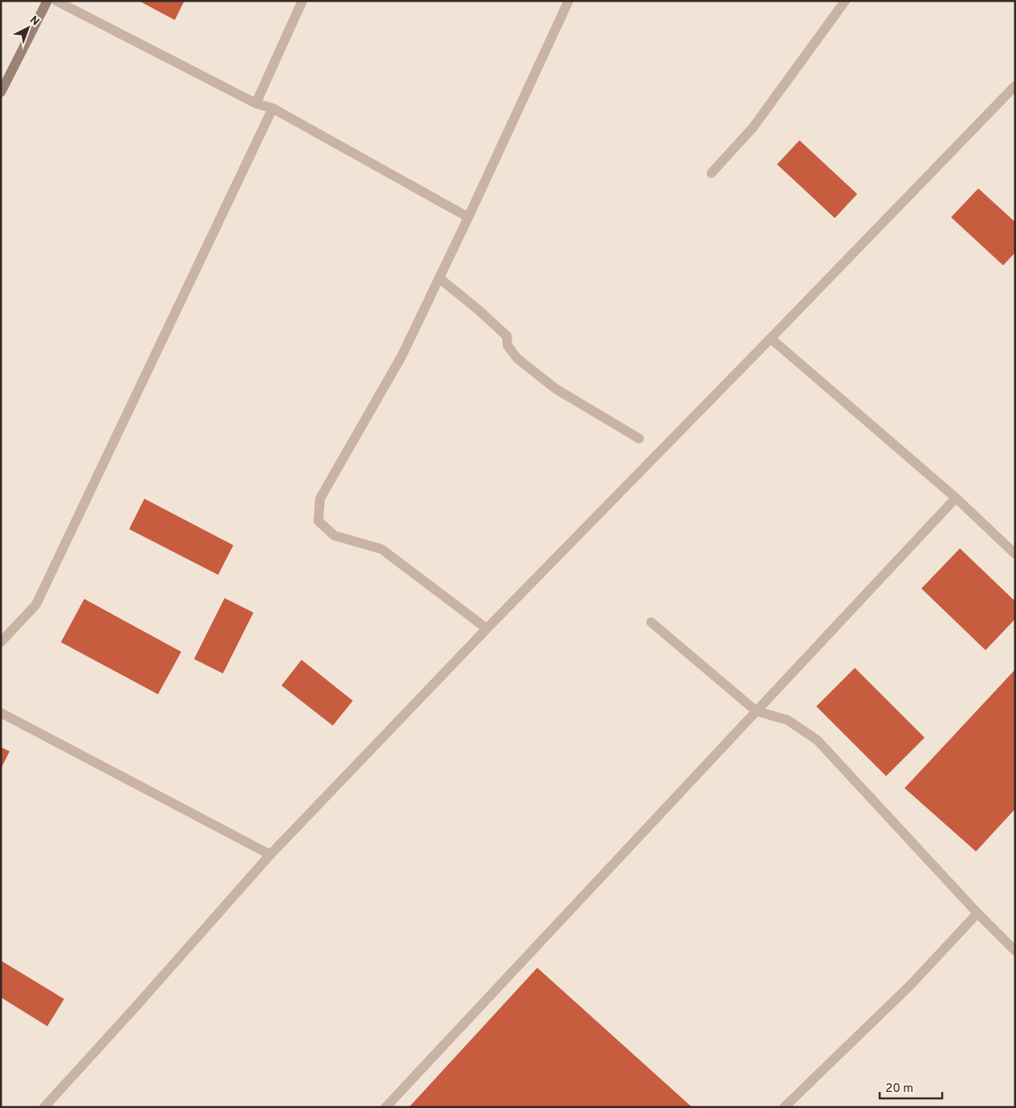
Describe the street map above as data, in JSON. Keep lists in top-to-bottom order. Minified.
{"scale_bar":"20 m","north":"top right"}
